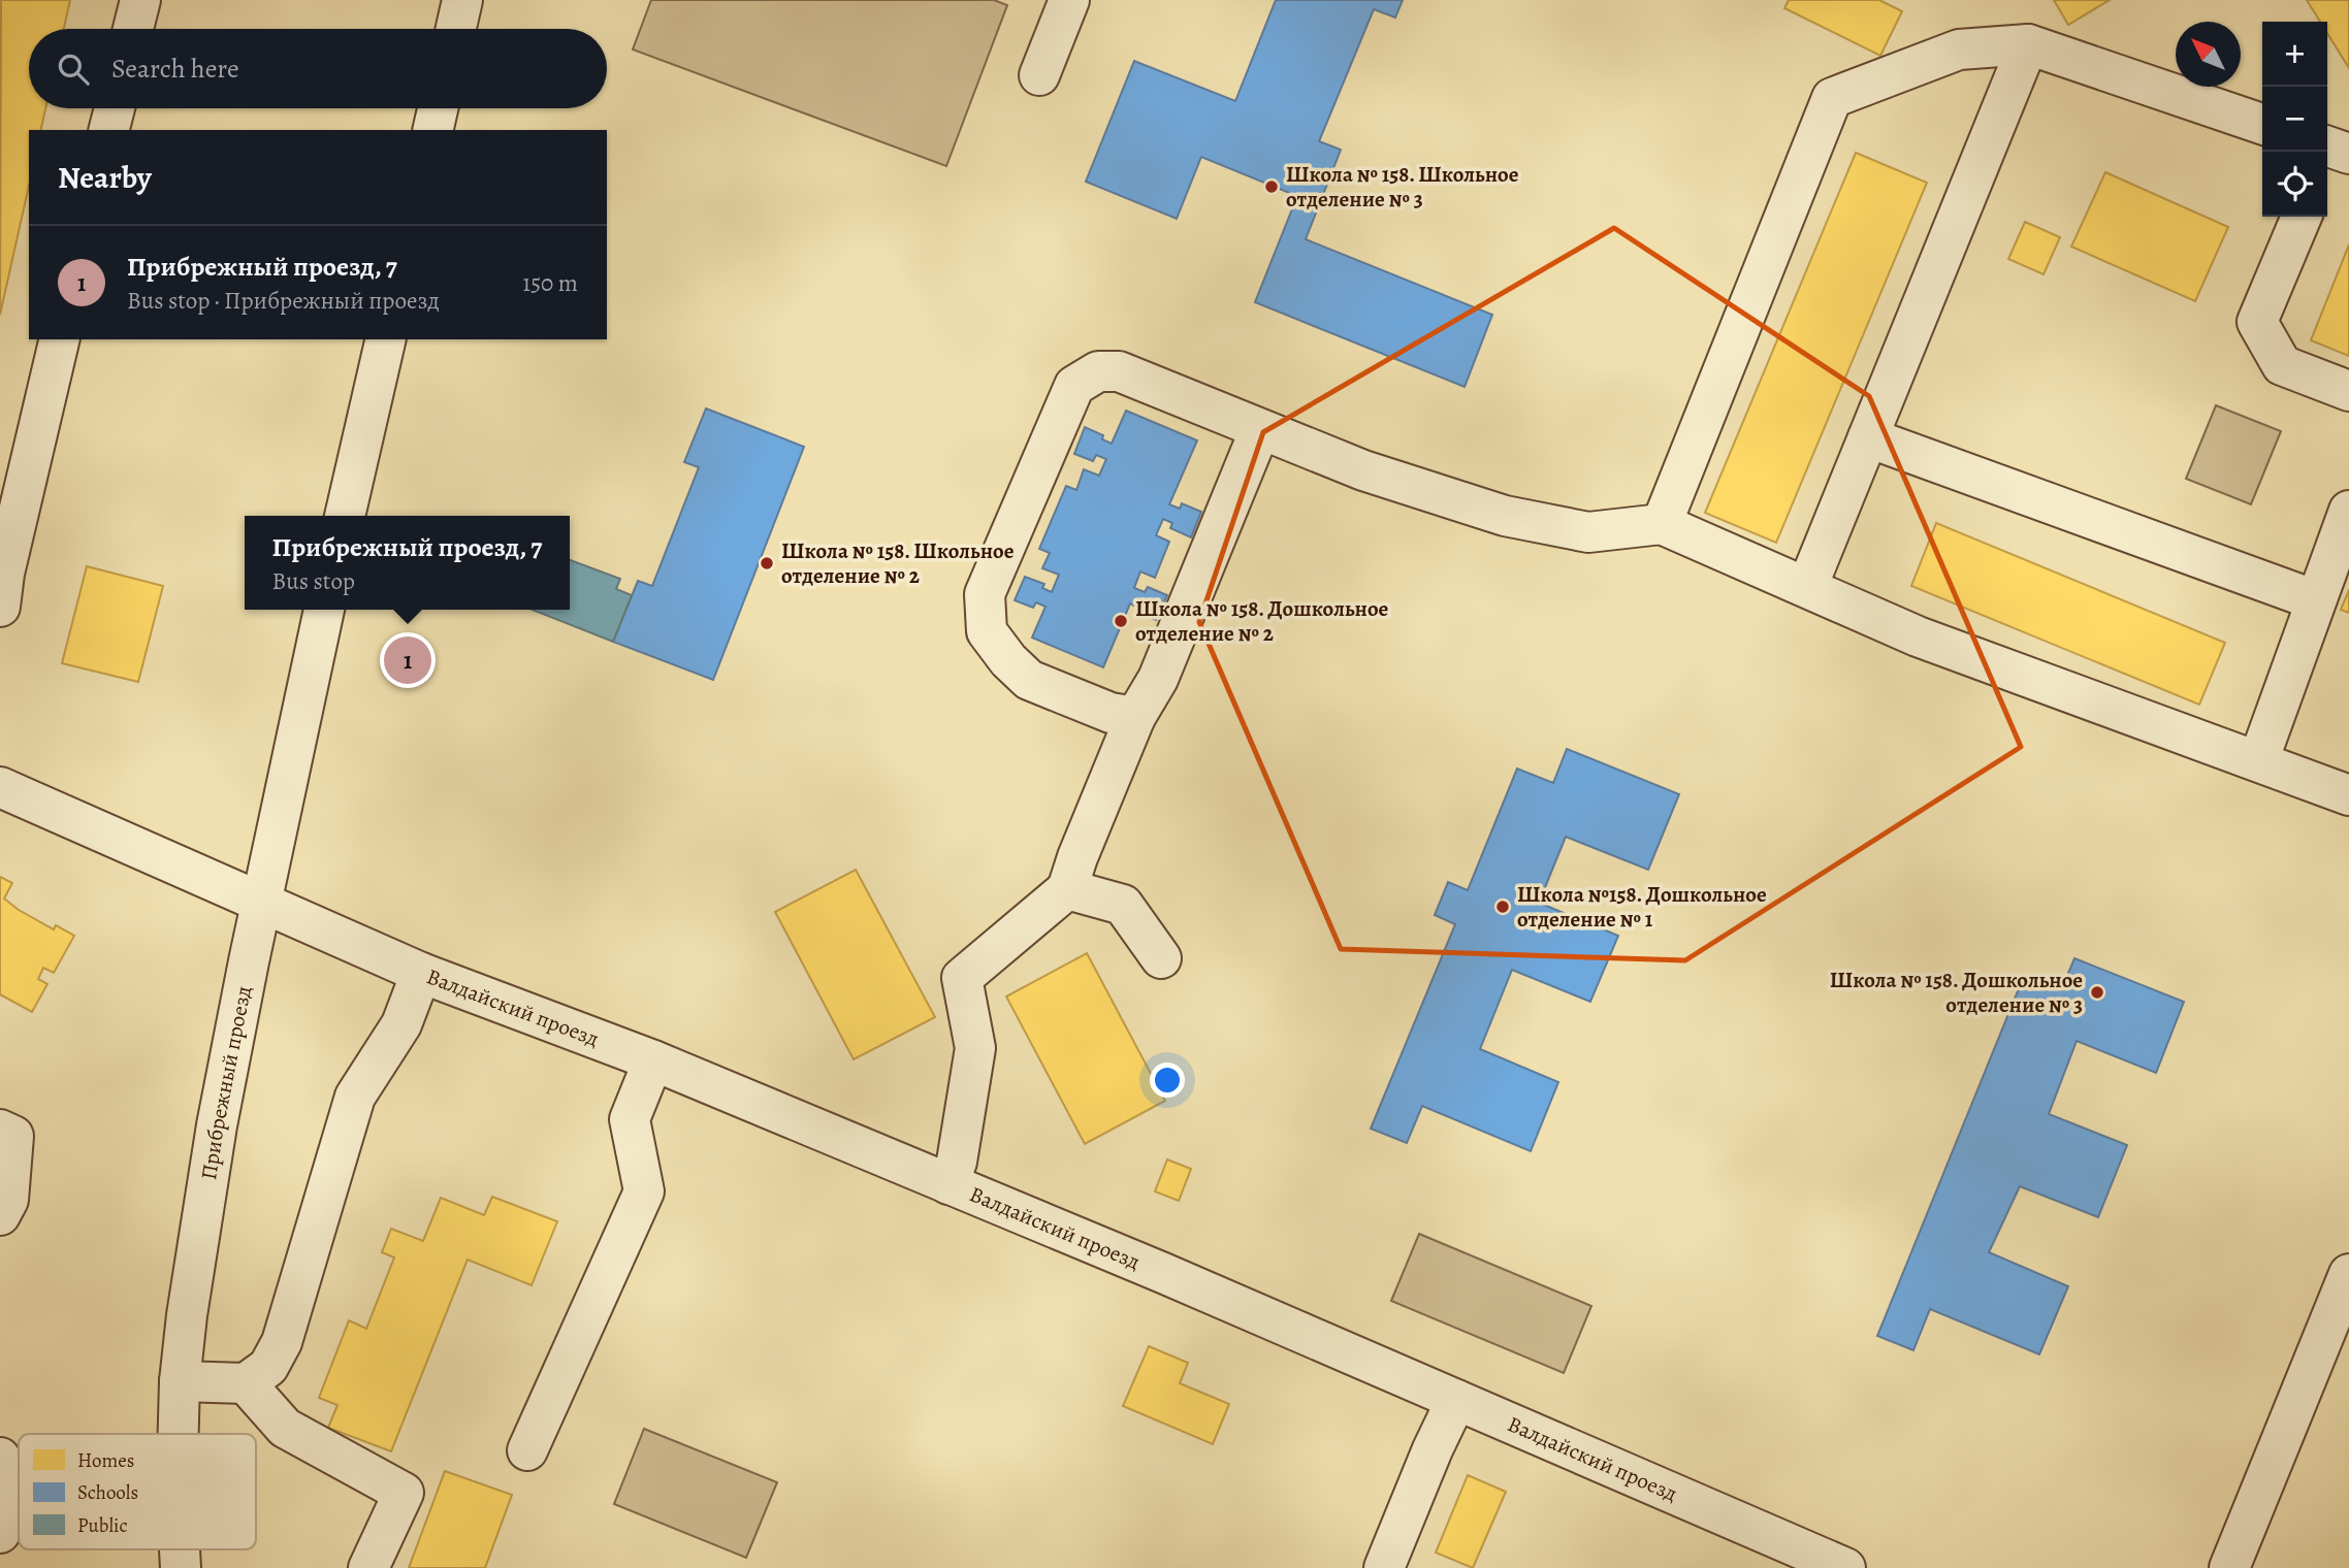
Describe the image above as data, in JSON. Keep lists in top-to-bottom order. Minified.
{"streets":{"street":["Валдайский проезд","Прибрежный проезд"]},"crossings":[["Валдайский проезд","Прибрежный проезд"]],"places":["Школа № 158. Школьное отделение № 3","Школа № 158. Школьное отделение № 2","Школа № 158. Дошкольное отделение № 2","Школа №158. Дошкольное отделение № 1","Школа № 158. Дошкольное отделение № 3"],"legend":["Homes","Schools","Public"],"north":"top left","page":{"map_buttons":["+","−"],"search":"Search here","heading":"Nearby","list":[{"mark":"1","name":"Прибрежный проезд, 7","note":"Bus stop · Прибрежный проезд","value":"150 m"}],"popup":["Прибрежный проезд, 7","Bus stop"],"pins":"1"}}
